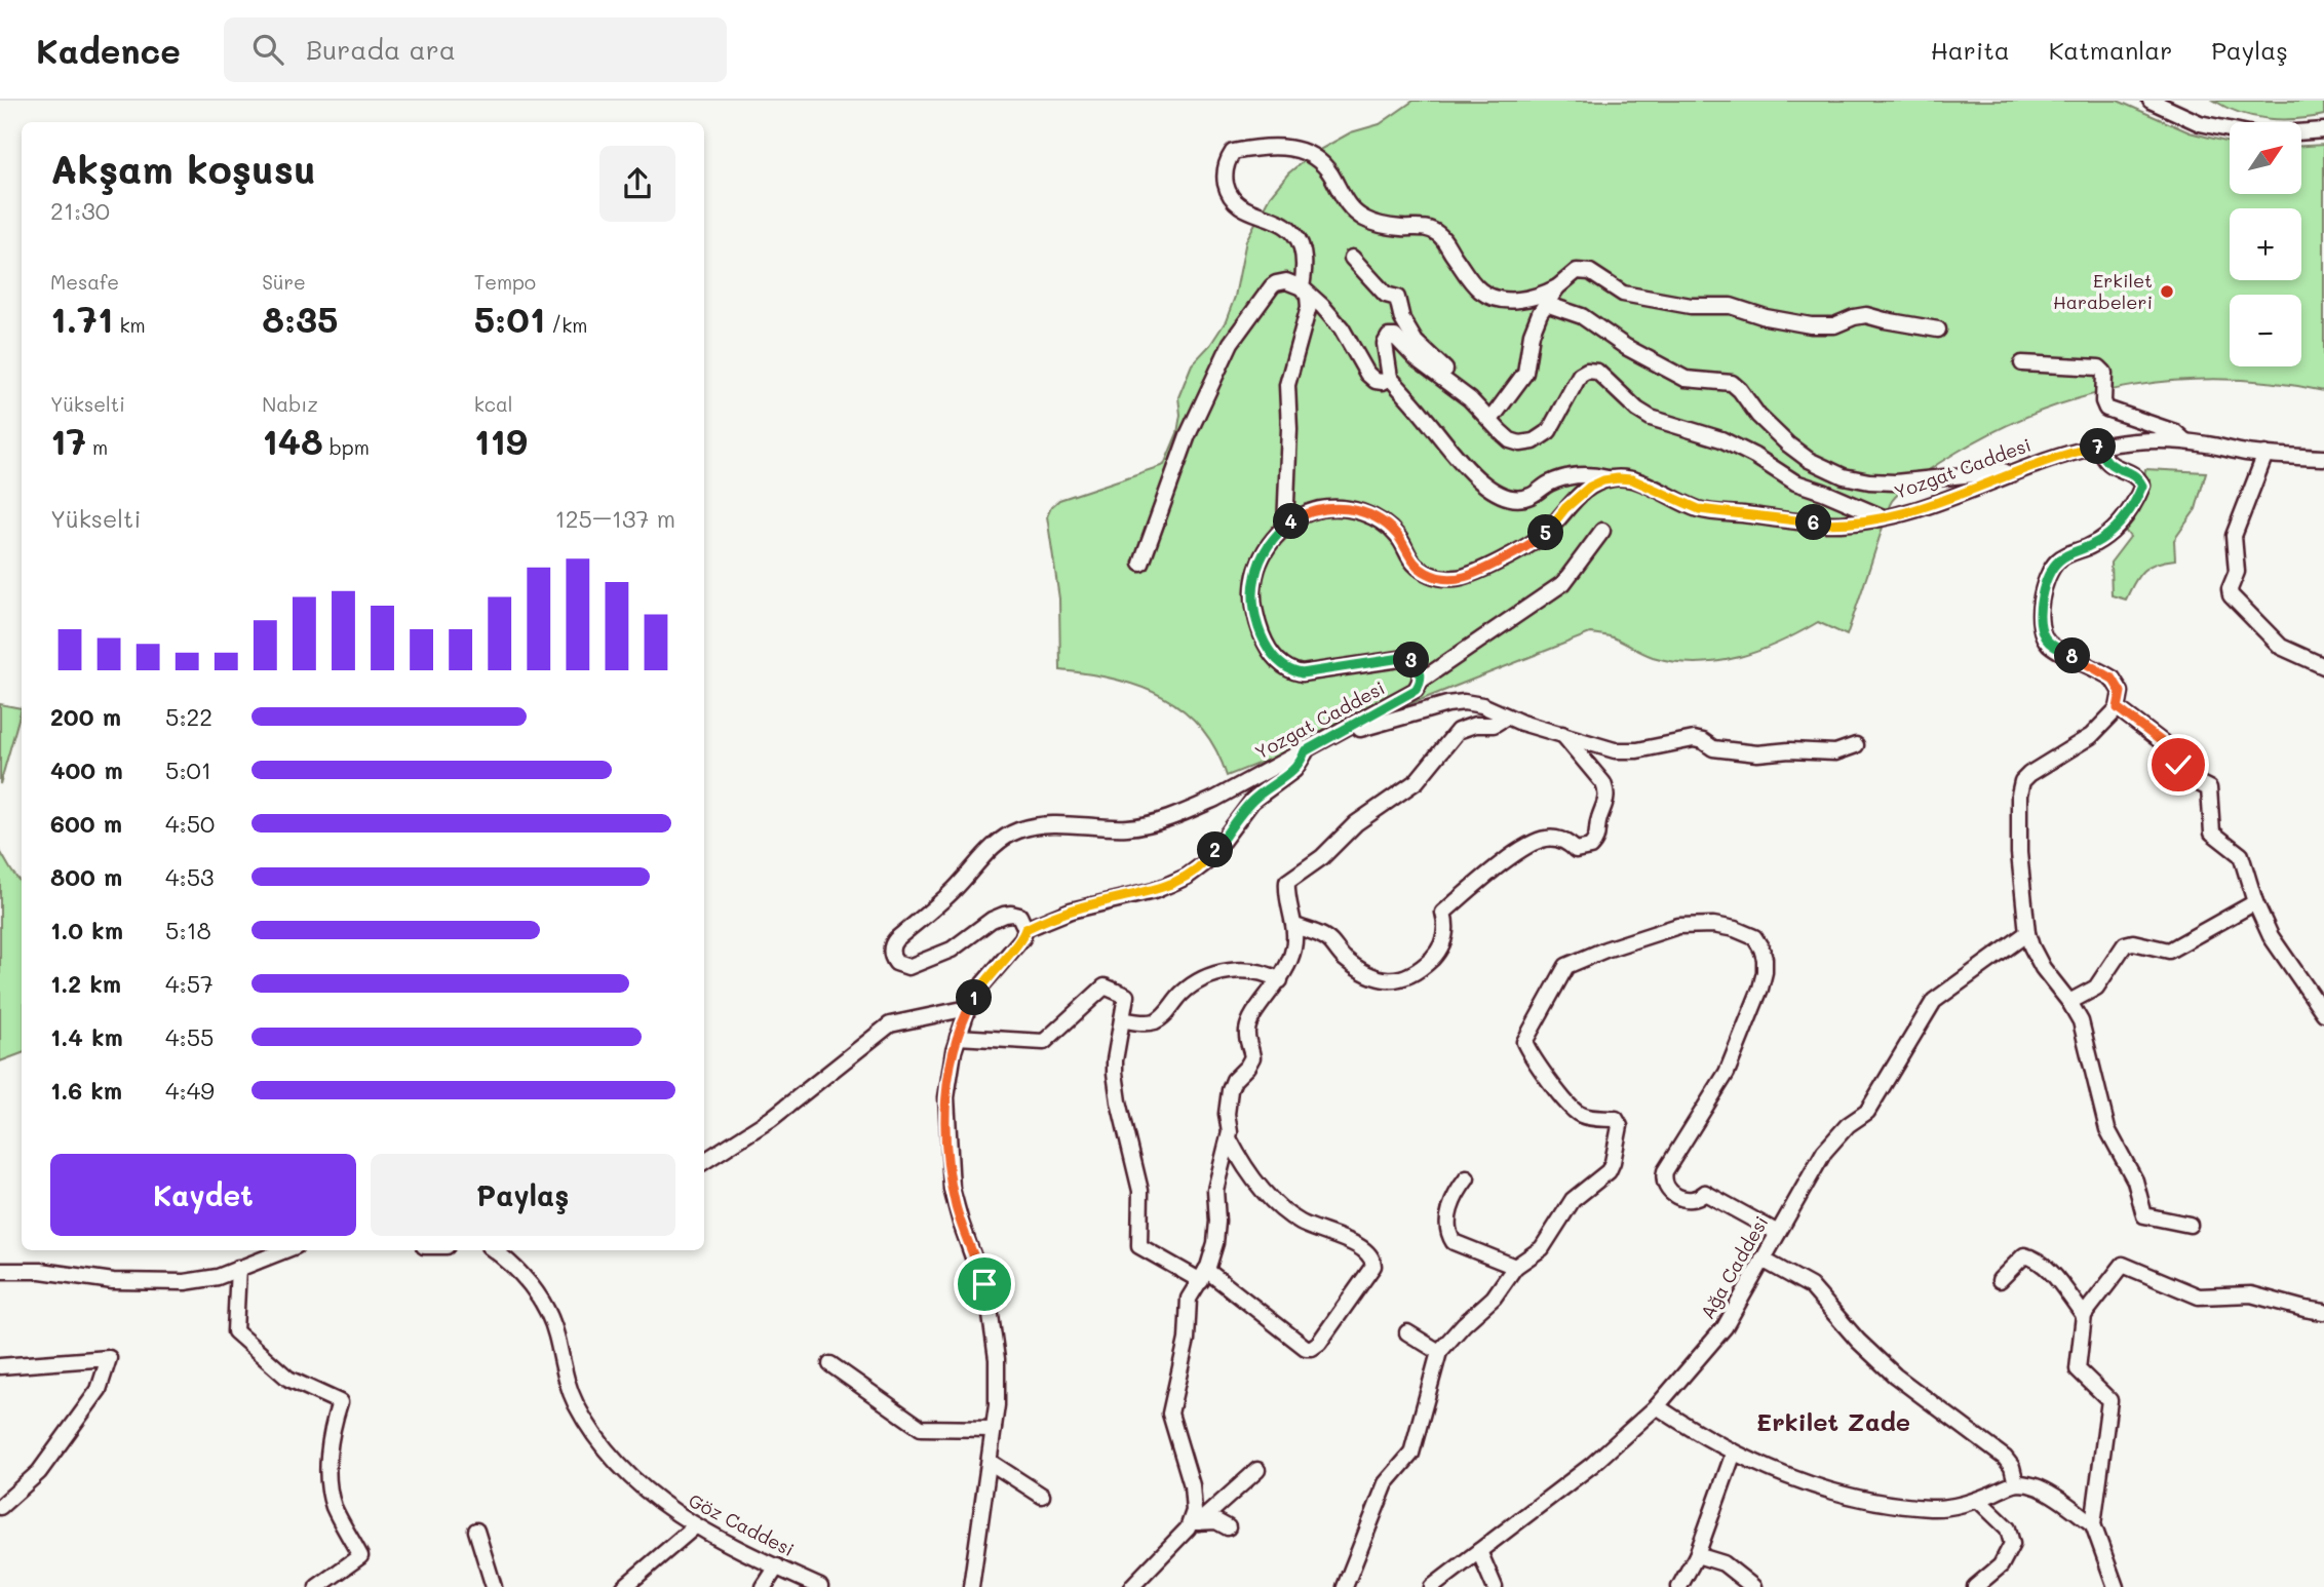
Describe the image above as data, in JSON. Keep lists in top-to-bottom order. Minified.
{"streets":{"street":["Yozgat Caddesi","Ağa Caddesi","Göz Caddesi"]},"districts":["Erkilet Zade"],"places":["Erkilet Harabeleri"],"north":"top right","page":{"header":"Kadence","search":"Burada ara","nav":["Harita","Katmanlar","Paylaş"],"map_buttons":["+","−"],"heading":["Akşam koşusu","21:30"],"stats":[["Mesafe","1.71 km"],["Süre","8:35"],["Tempo","5:01 /km"],["Yükselti","17 m"],["Nabız","148 bpm"],["kcal","119"]],"pins":["7","4","6","5","8","3","2","1"],"chart":["Yükselti","125–137 m"],"list":[{"name":"200 m","note":"5:22"},{"name":"400 m","note":"5:01"},{"name":"600 m","note":"4:50"},{"name":"800 m","note":"4:53"},{"name":"1.0 km","note":"5:18"},{"name":"1.2 km","note":"4:57"},{"name":"1.4 km","note":"4:55"},{"name":"1.6 km","note":"4:49"}],"buttons":["Kaydet","Paylaş"]}}
